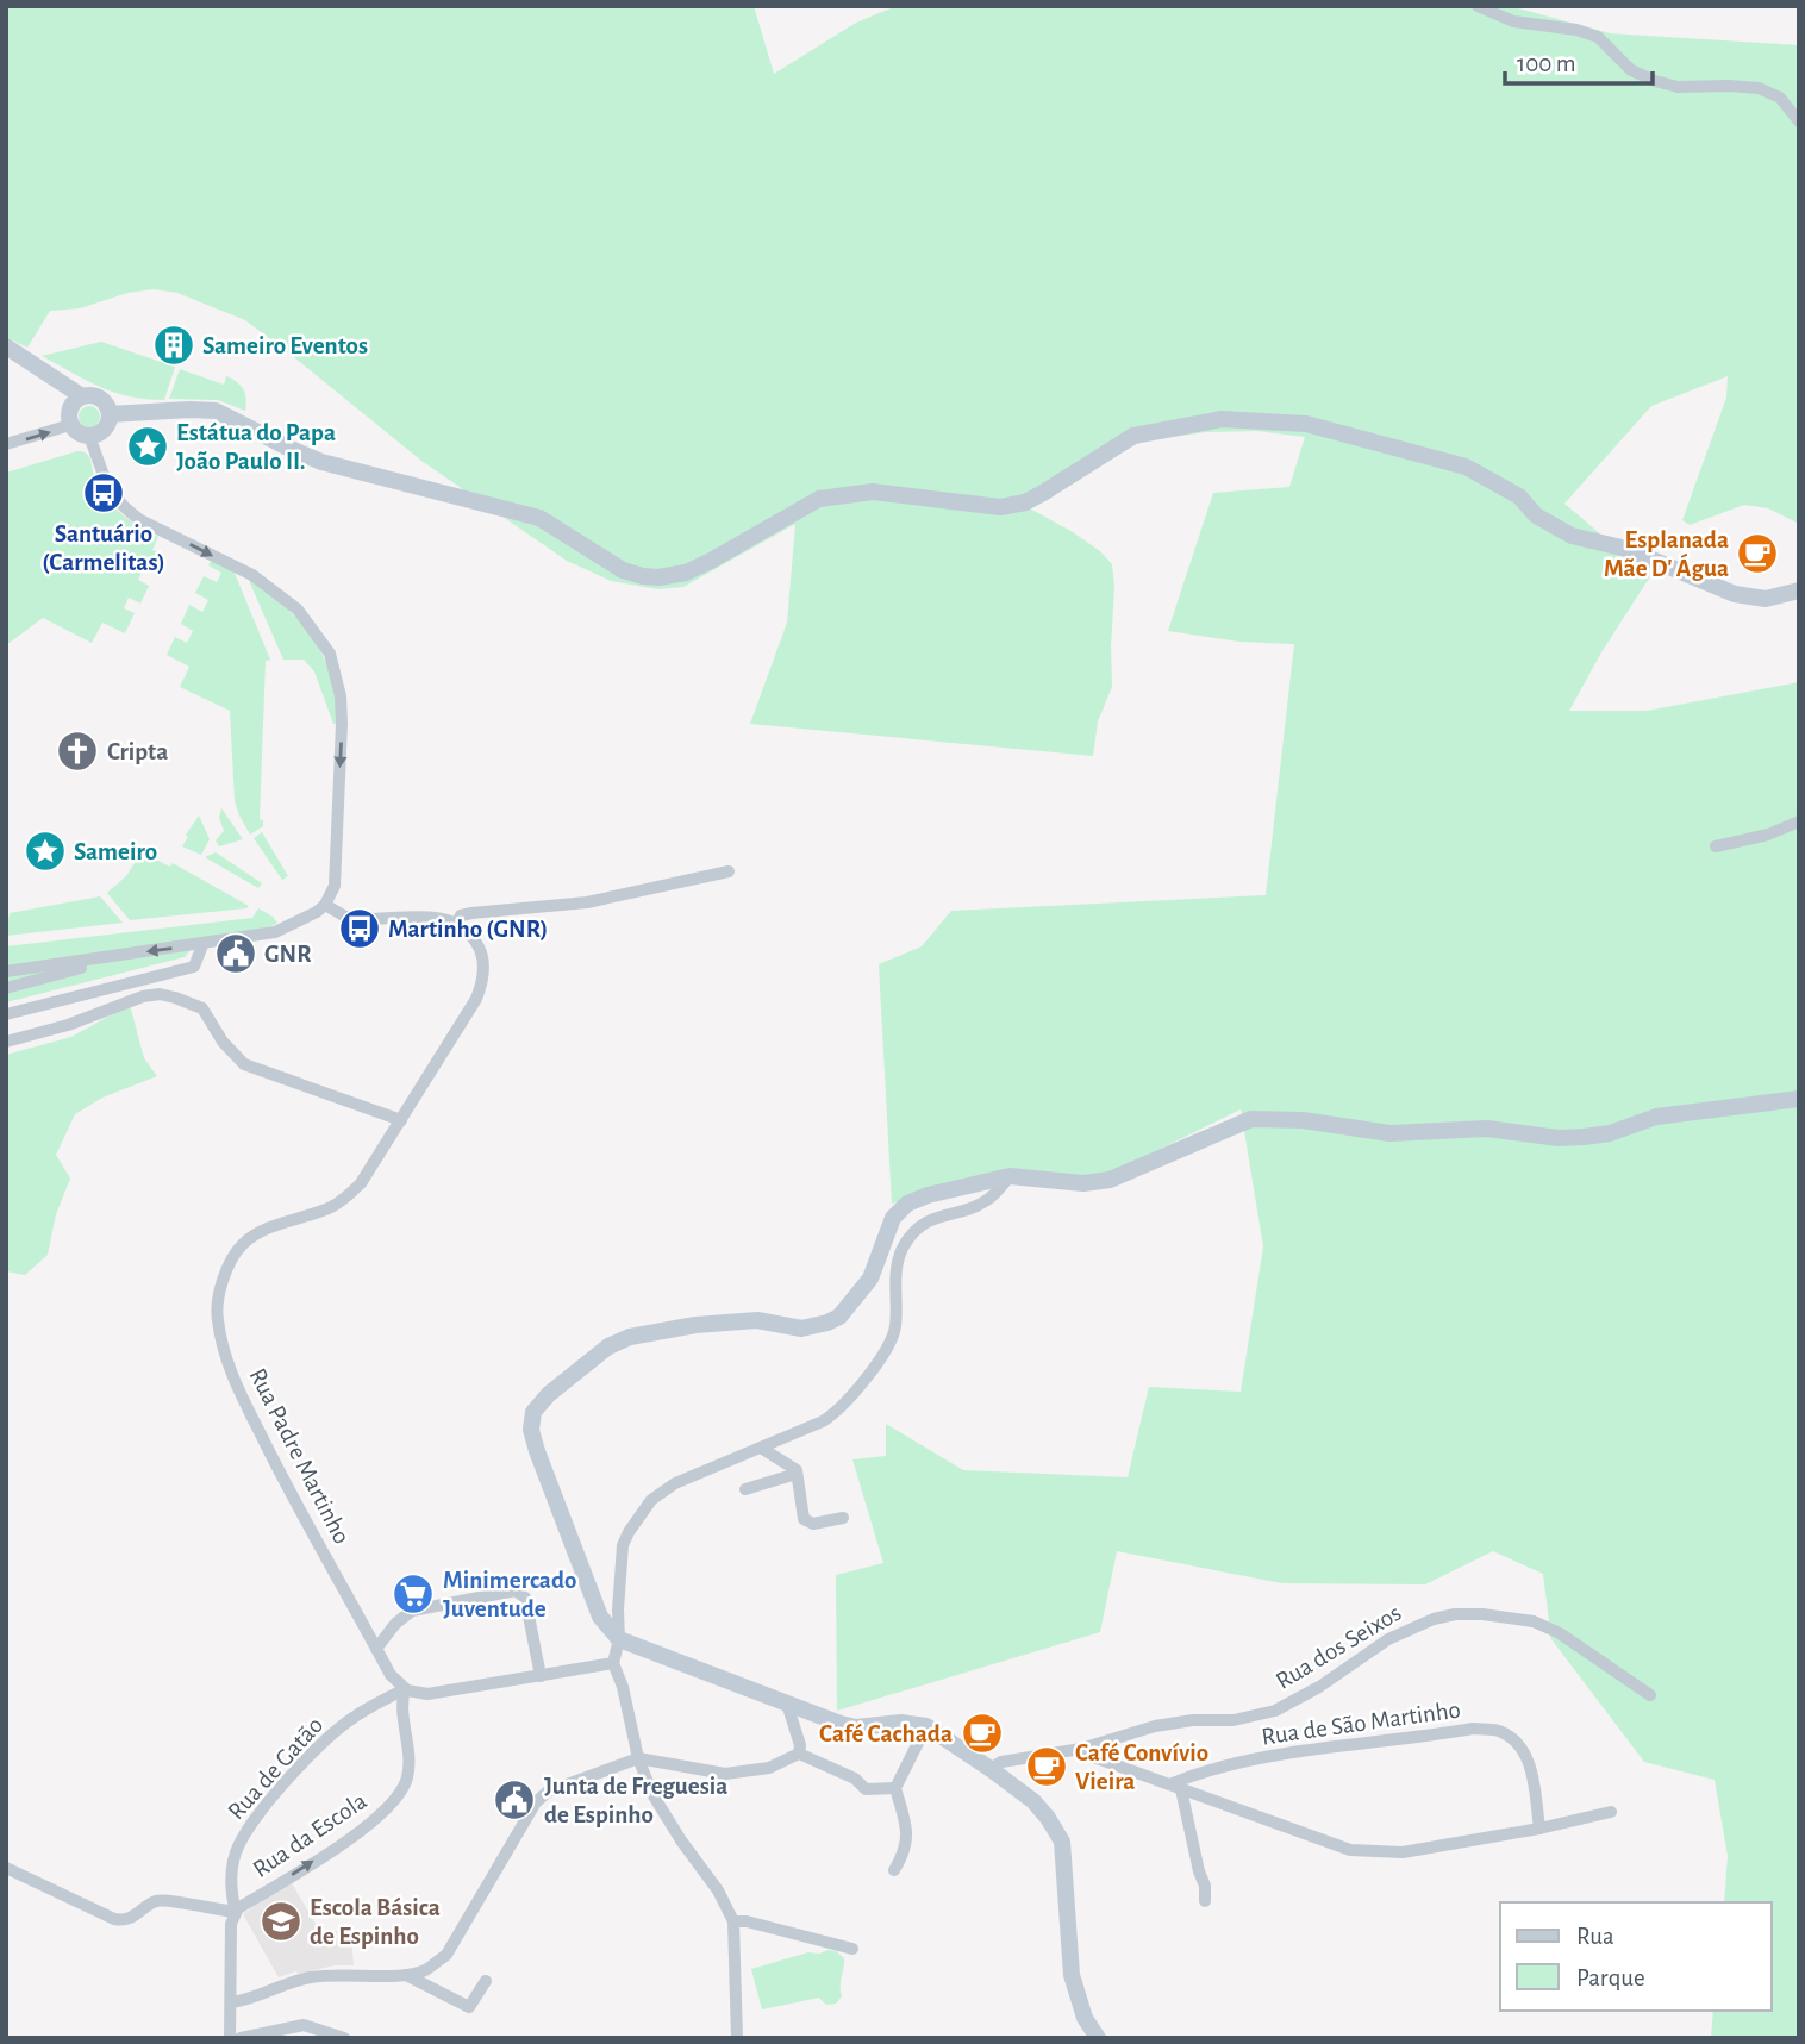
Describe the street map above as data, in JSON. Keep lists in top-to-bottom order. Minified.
{"streets":{"street":["Rua Padre Martinho","Rua dos Seixos","Rua de São Martinho","Rua de Gatão","Rua da Escola"]},"crossings":[["Rua Padre Martinho","Rua de Gatão"],["Rua Padre Martinho","Rua da Escola"],["Rua de Gatão","Rua da Escola"]],"one_way":["Rua da Escola"],"places":{"building":["Sameiro Eventos"],"place":["Estátua do Papa João Paulo II.","Sameiro"],"bus stop":["Santuário (Carmelitas)","Martinho (GNR)"],"cafe":["Esplanada Mãe D' Água","Café Cachada","Café Convívio Vieira"],"church":["Cripta"],"public building":["GNR","Junta de Freguesia de Espinho"],"supermarket":["Minimercado Juventude"],"school or university":["Escola Básica de Espinho"]},"legend":["Rua","Parque"],"scale_bar":"100 m"}
